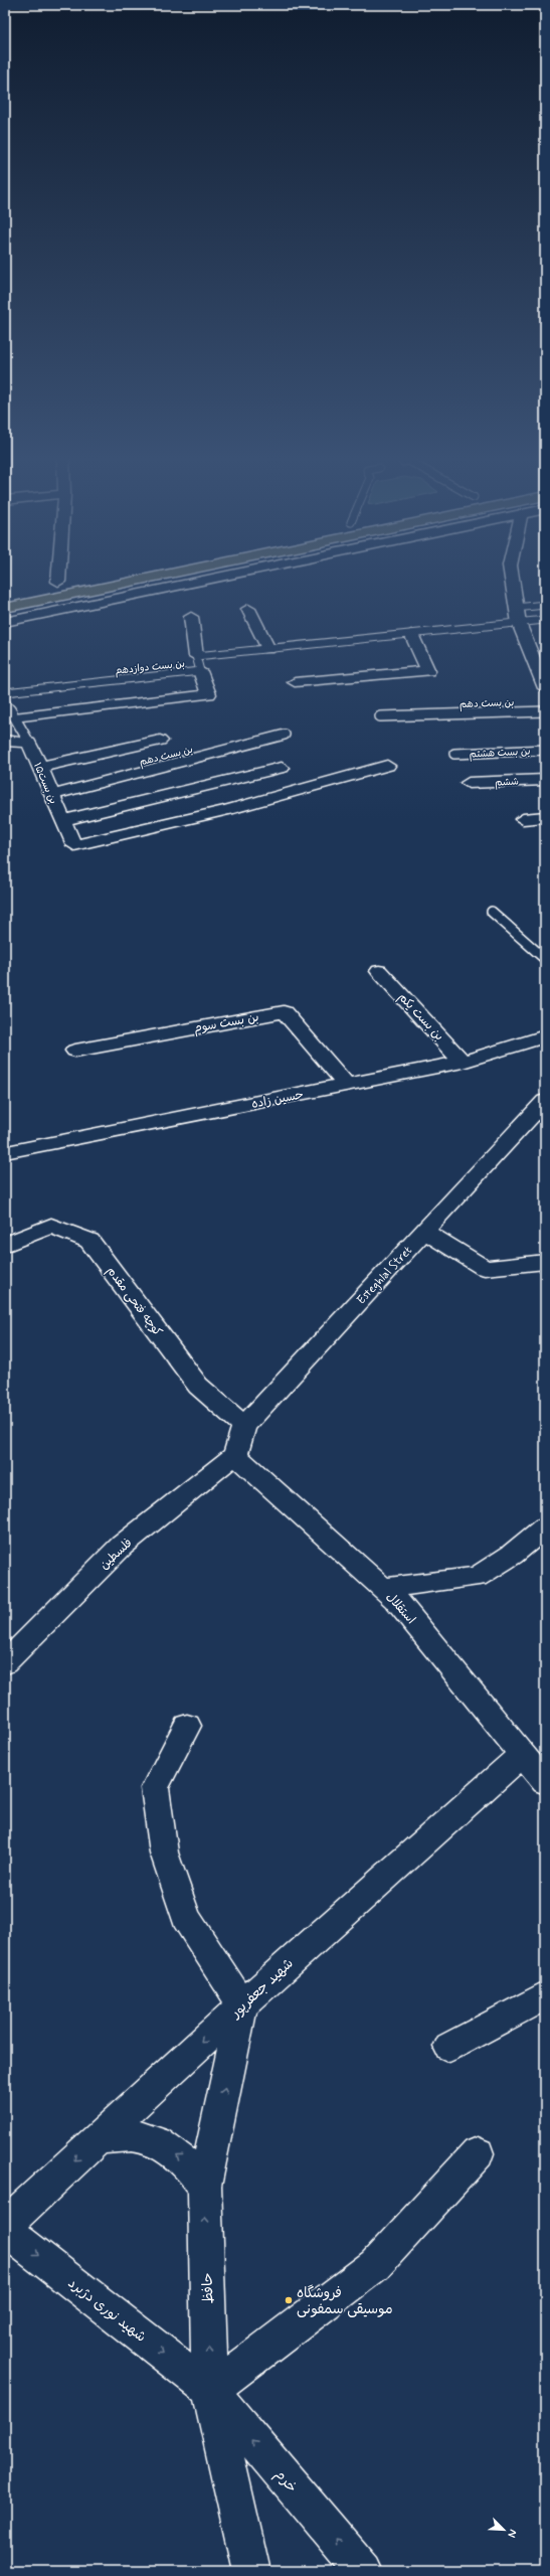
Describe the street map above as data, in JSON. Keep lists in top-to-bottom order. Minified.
{"streets":{"street":["ششم","بن بست۱۵","بن بست یکم","بن بست سوم","حسین زاده","Esteghlal Stret","کوچه فتحی مقدم","فلسطین","استقلال","شهید جعفرپور","حافظ","شهید نوری دژبرد","خرم"],"lane":["بن بست دوازدهم","بن بست دهم","بن بست هشتم"]},"crossings":[["بن بست دهم","بن بست۱۵"],["بن بست یکم","حسین زاده"],["بن بست سوم","حسین زاده"],["Esteghlal Stret","کوچه فتحی مقدم"],["Esteghlal Stret","فلسطین"],["Esteghlal Stret","استقلال"],["فلسطین","استقلال"],["استقلال","شهید جعفرپور"],["شهید جعفرپور","حافظ"],["حافظ","شهید نوری دژبرد"],["حافظ","خرم"],["شهید نوری دژبرد","خرم"]],"one_way":["شهید جعفرپور","حافظ","خرم"],"places":["فروشگاه موسیقی سمفونی"],"north":"bottom right"}
